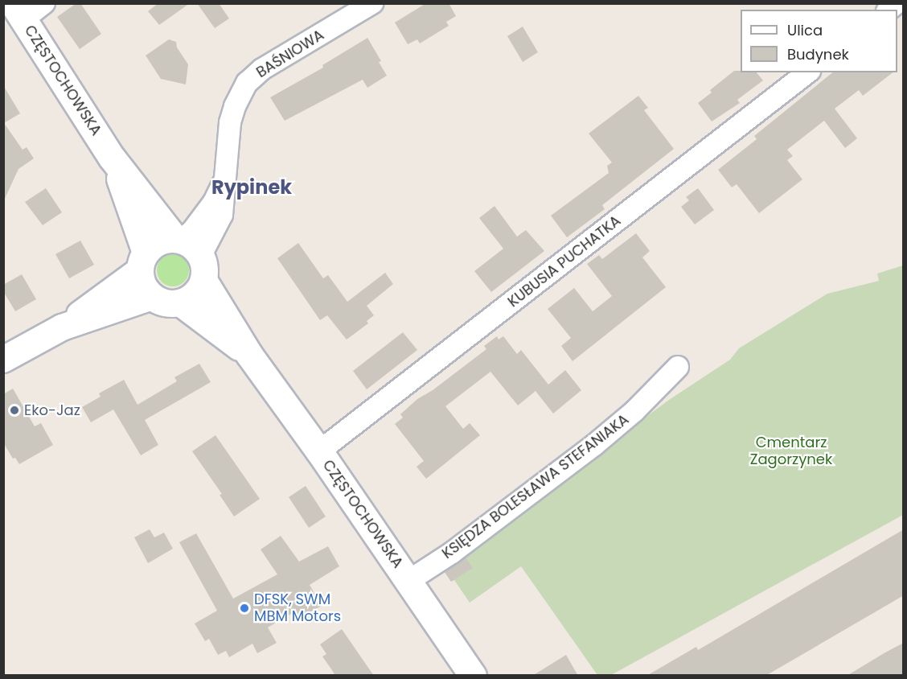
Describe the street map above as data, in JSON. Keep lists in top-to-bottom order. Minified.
{"streets":{"main road":["CZĘSTOCHOWSKA"],"street":["BAŚNIOWA","KUBUSIA PUCHATKA","KSIĘDZA BOLESŁAWA STEFANIAKA"]},"crossings":[["BAŚNIOWA","CZĘSTOCHOWSKA"],["CZĘSTOCHOWSKA","KUBUSIA PUCHATKA"],["CZĘSTOCHOWSKA","KSIĘDZA BOLESŁAWA STEFANIAKA"]],"districts":["Rypinek"],"parks":["Cmentarz Zagorzynek"],"places":["Eko-Jaz","DFSK, SWM MBM Motors"],"legend":["Ulica","Budynek"]}
